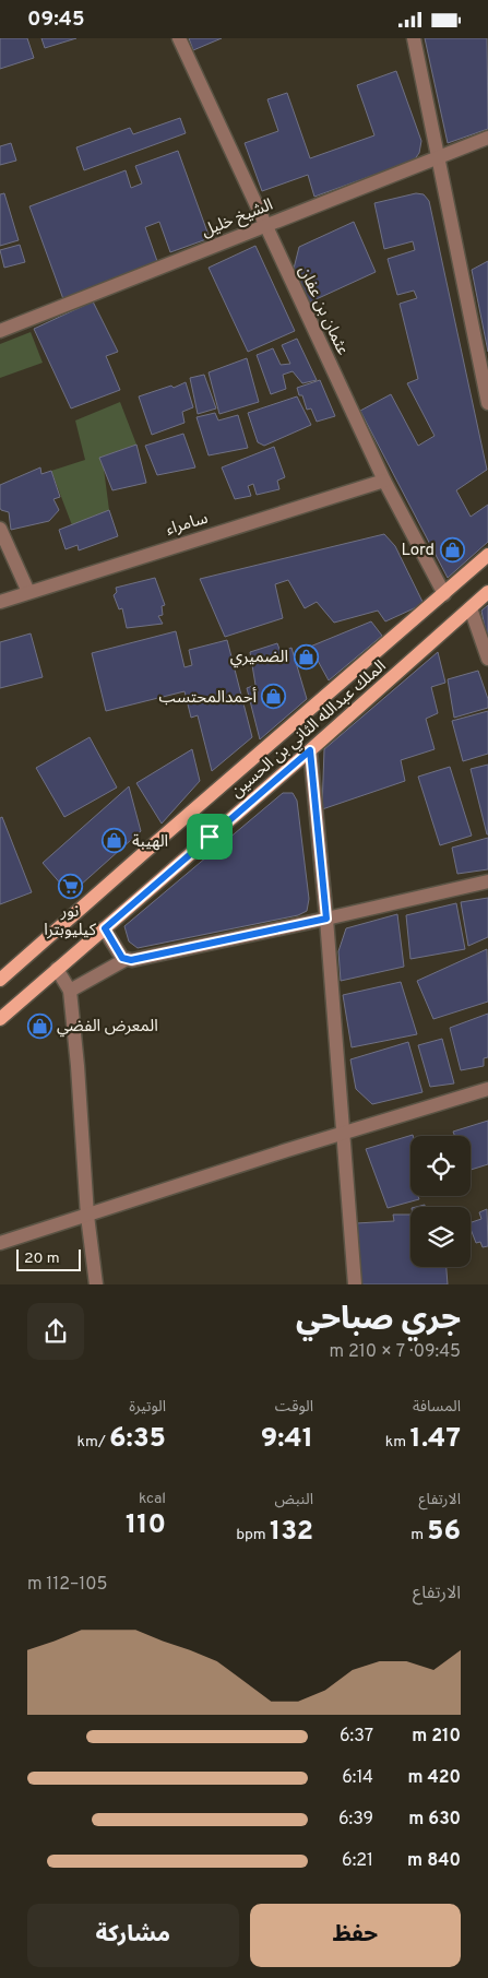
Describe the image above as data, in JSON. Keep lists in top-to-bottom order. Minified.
{"streets":{"main road":["الملك عبدالله الثاني بن الحسين"],"street":["الشيخ خليل","عثمان بن عفان","سامراء"]},"crossings":[["الشيخ خليل","عثمان بن عفان"],["عثمان بن عفان","سامراء"],["عثمان بن عفان","الملك عبدالله الثاني بن الحسين"]],"places":{"shop":["Lord","الضميري","أحمدالمحتسب","الهيبة","المعرض الفضي"],"supermarket":["نور كيليوبترا"]},"scale_bar":"20 m","page":{"status":"09:45","scale":"20 m","heading":["جري صباحي","09:45 · 7 × 210 m"],"stats":[["المسافة","1.47 km"],["الوقت","9:41"],["الوتيرة","6:35 /km"],["الارتفاع","56 m"],["النبض","132 bpm"],["kcal","110"]],"chart":["الارتفاع","105–112 m"],"list":[{"name":"210 m","note":"6:37"},{"name":"420 m","note":"6:14"},{"name":"630 m","note":"6:39"},{"name":"840 m","note":"6:21"}],"buttons":["حفظ","مشاركة"]}}
